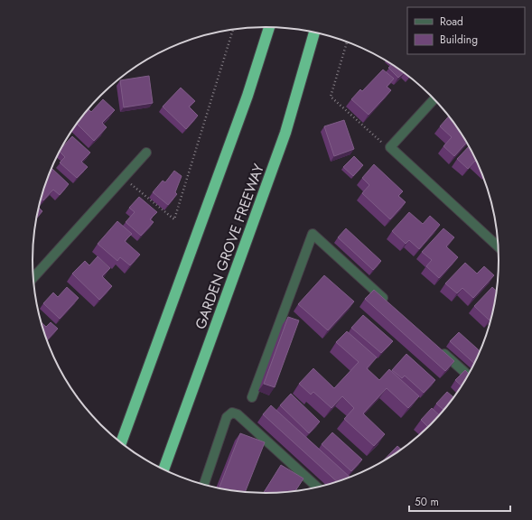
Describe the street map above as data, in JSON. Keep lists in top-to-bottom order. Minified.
{"streets":{"highway":["GARDEN GROVE FREEWAY"]},"legend":["Road","Building"],"scale_bar":"50 m"}
